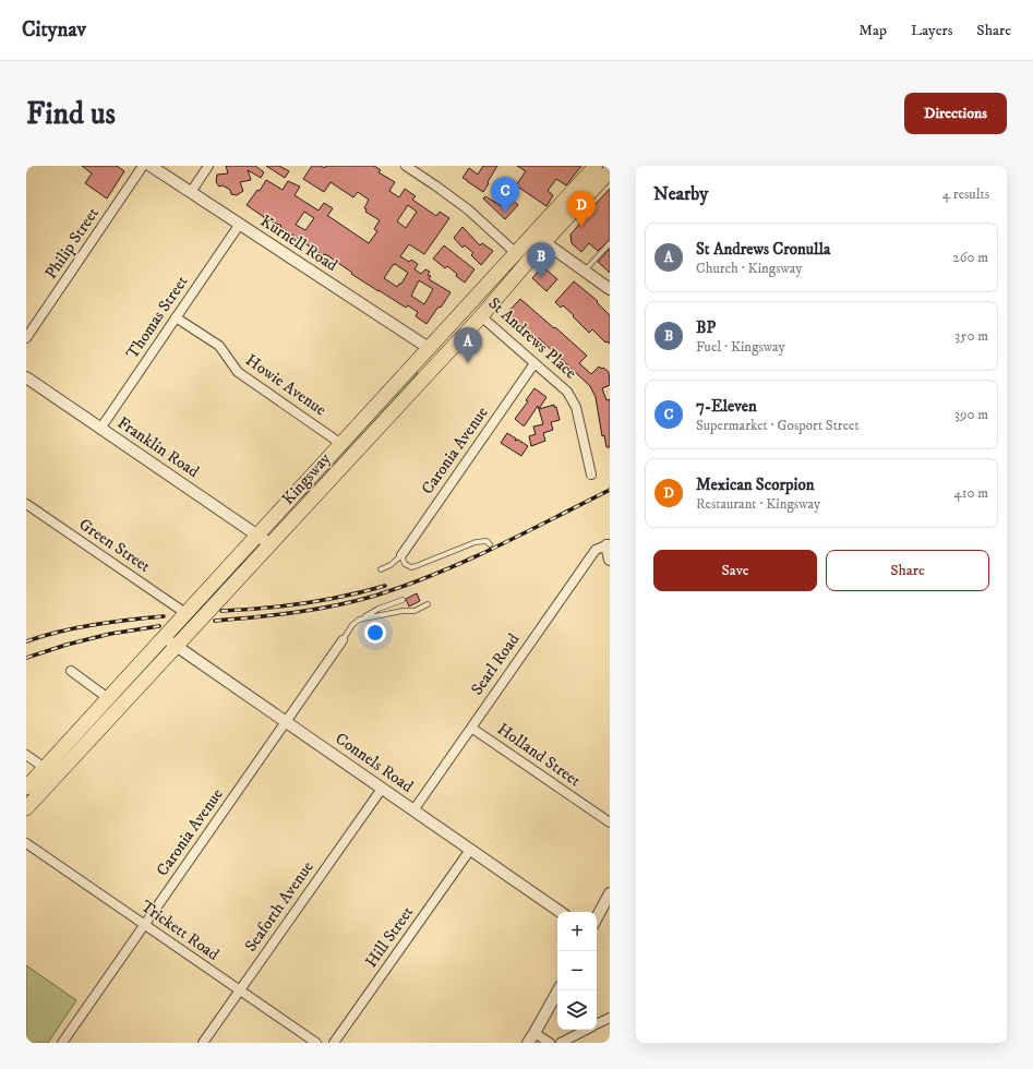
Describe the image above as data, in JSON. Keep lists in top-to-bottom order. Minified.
{"streets":{"main road":["St Andrews Place","Kingsway"],"street":["Philip Street","Kurnell Road","Thomas Street","Howie Avenue","Franklin Road","Caronia Avenue","Green Street","Searl Road","Holland Street","Connels Road","Seaforth Avenue","Trickett Road","Hill Street"]},"crossings":[["Kurnell Road","Thomas Street"],["Kurnell Road","Kingsway"],["Thomas Street","Howie Avenue"],["Thomas Street","Franklin Road"],["St Andrews Place","Caronia Avenue"],["St Andrews Place","Kingsway"],["Howie Avenue","Kingsway"],["Franklin Road","Kingsway"],["Caronia Avenue","Connels Road"],["Caronia Avenue","Trickett Road"],["Kingsway","Green Street"],["Kingsway","Connels Road"],["Searl Road","Holland Street"],["Searl Road","Connels Road"],["Connels Road","Seaforth Avenue"],["Connels Road","Hill Street"],["Seaforth Avenue","Trickett Road"]],"page":{"header":"Citynav","nav":["Map","Layers","Share"],"buttons":["Directions",["Save","Share"]],"title":"Find us","heading":["Nearby","4 results"],"pins":["C","D","B","A"],"list":[{"mark":"A","name":"St Andrews Cronulla","note":"Church · Kingsway","value":"260 m"},{"mark":"B","name":"BP","note":"Fuel · Kingsway","value":"350 m"},{"mark":"C","name":"7-Eleven","note":"Supermarket · Gosport Street","value":"390 m"},{"mark":"D","name":"Mexican Scorpion","note":"Restaurant · Kingsway","value":"410 m"}],"map_buttons":["+","−"]}}
